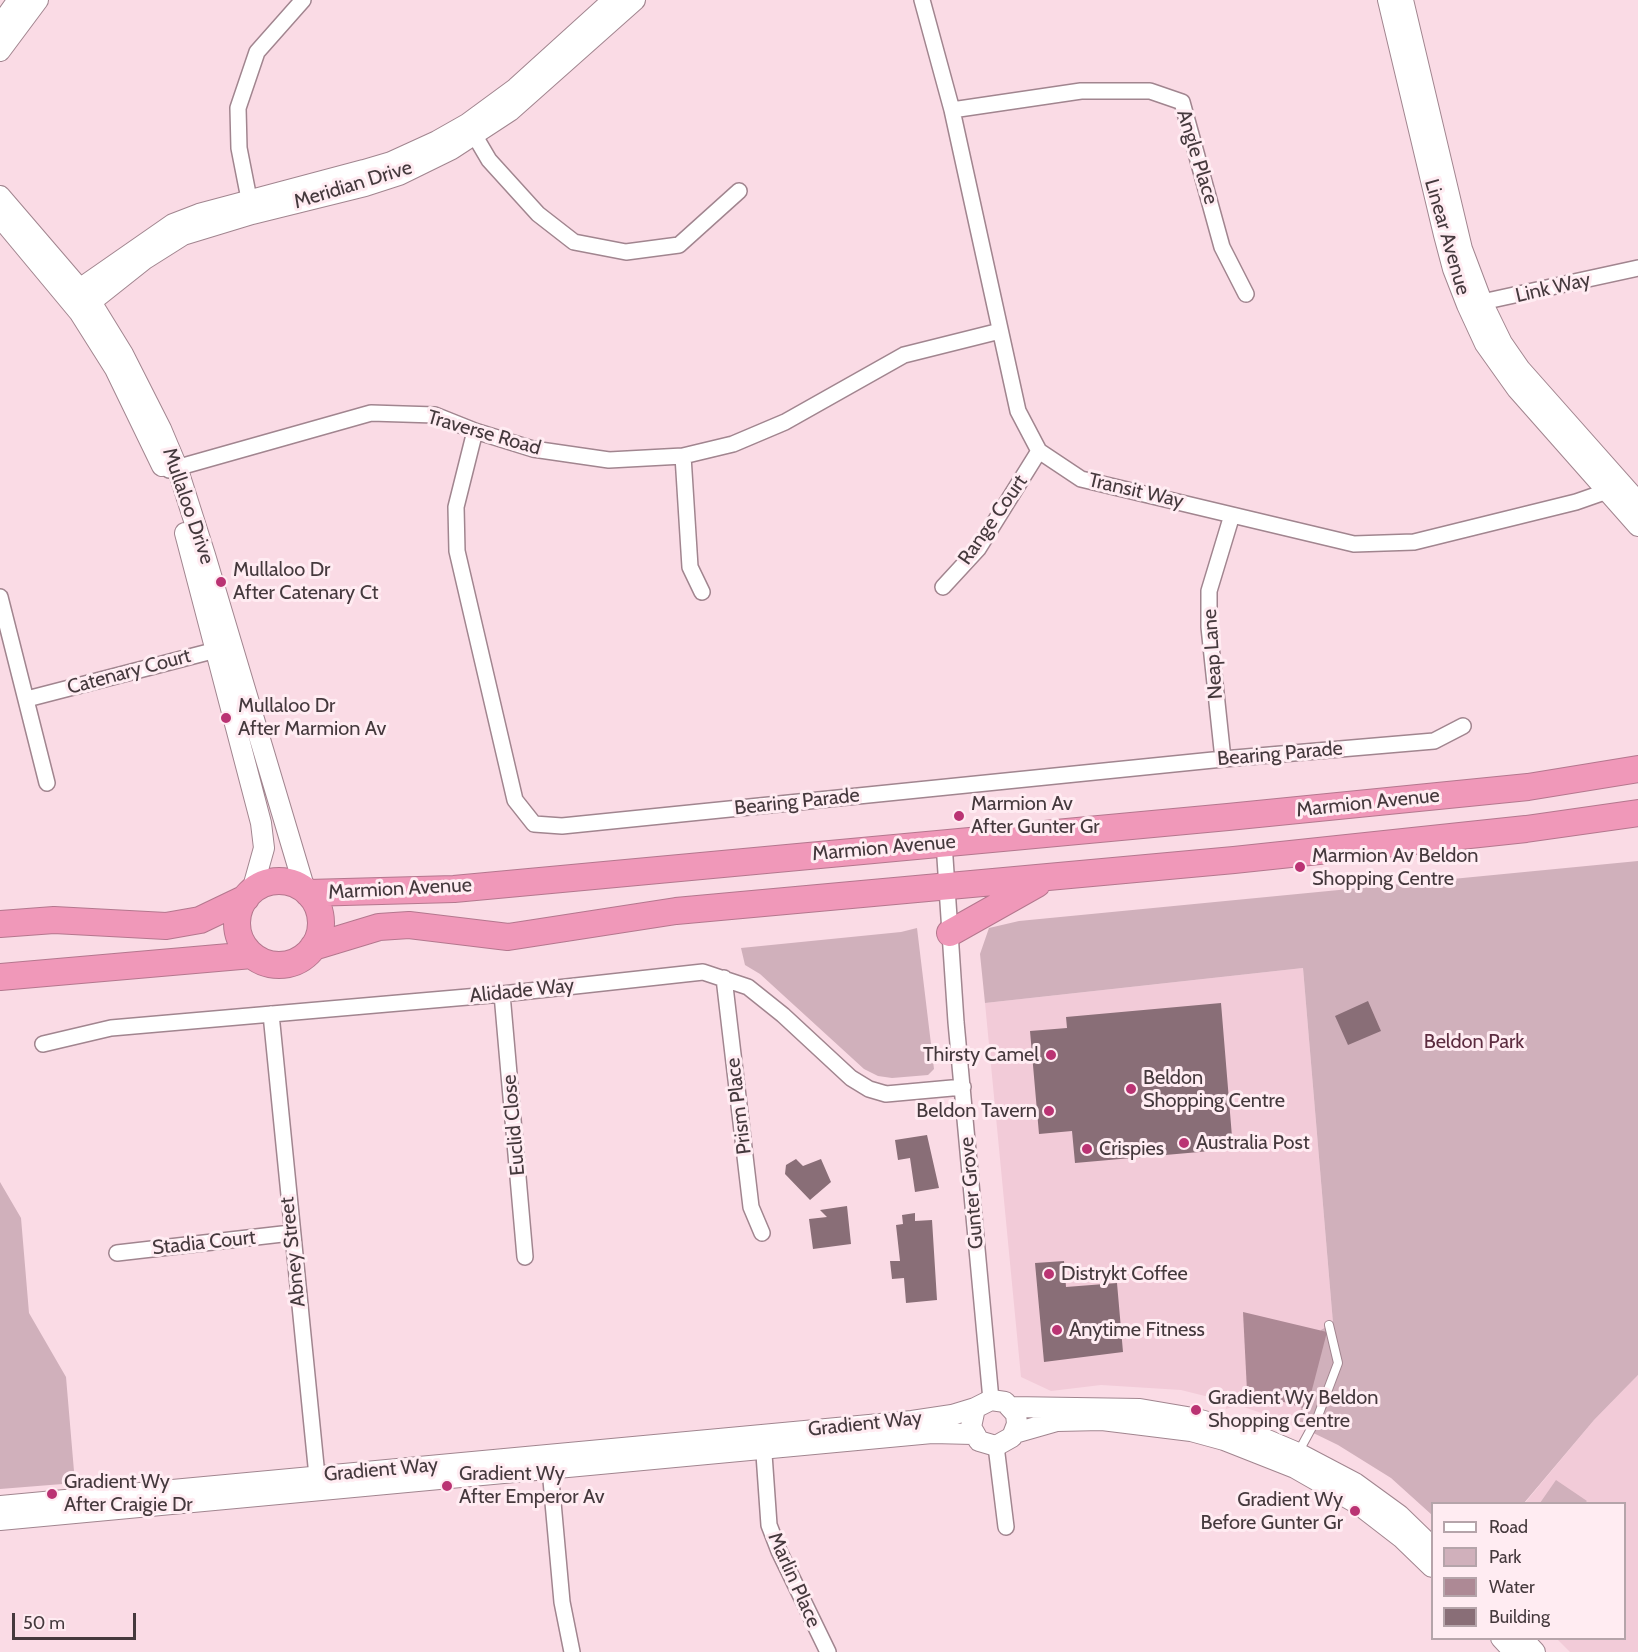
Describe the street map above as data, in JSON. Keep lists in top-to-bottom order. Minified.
{"streets":{"highway":["Marmion Avenue"],"street":["Angle Place","Meridian Drive","Linear Avenue","Link Way","Traverse Road","Transit Way","Mullaloo Drive","Range Court","Neap Lane","Catenary Court","Bearing Parade","Alidade Way","Prism Place","Euclid Close","Gunter Grove","Stadia Court","Abney Street","Gradient Way","Marlin Place"]},"crossings":[["Angle Place","Transit Way"],["Meridian Drive","Mullaloo Drive"],["Linear Avenue","Link Way"],["Linear Avenue","Transit Way"],["Traverse Road","Transit Way"],["Traverse Road","Mullaloo Drive"],["Traverse Road","Bearing Parade"],["Transit Way","Range Court"],["Transit Way","Neap Lane"],["Mullaloo Drive","Catenary Court"],["Mullaloo Drive","Marmion Avenue"],["Neap Lane","Bearing Parade"],["Marmion Avenue","Gunter Grove"],["Alidade Way","Prism Place"],["Alidade Way","Euclid Close"],["Alidade Way","Gunter Grove"],["Alidade Way","Abney Street"],["Gunter Grove","Gradient Way"],["Stadia Court","Abney Street"],["Abney Street","Gradient Way"],["Gradient Way","Marlin Place"]],"parks":["Beldon Park"],"places":["Mullaloo Dr After Catenary Ct","Mullaloo Dr After Marmion Av","Marmion Av After Gunter Gr","Marmion Av Beldon Shopping Centre","Thirsty Camel","Beldon Shopping Centre","Beldon Tavern","Australia Post","Crispies","Distrykt Coffee","Anytime Fitness","Gradient Wy Beldon Shopping Centre","Gradient Wy After Emperor Av","Gradient Wy After Craigie Dr","Gradient Wy Before Gunter Gr"],"legend":["Road","Park","Water","Building"],"scale_bar":"50 m"}
